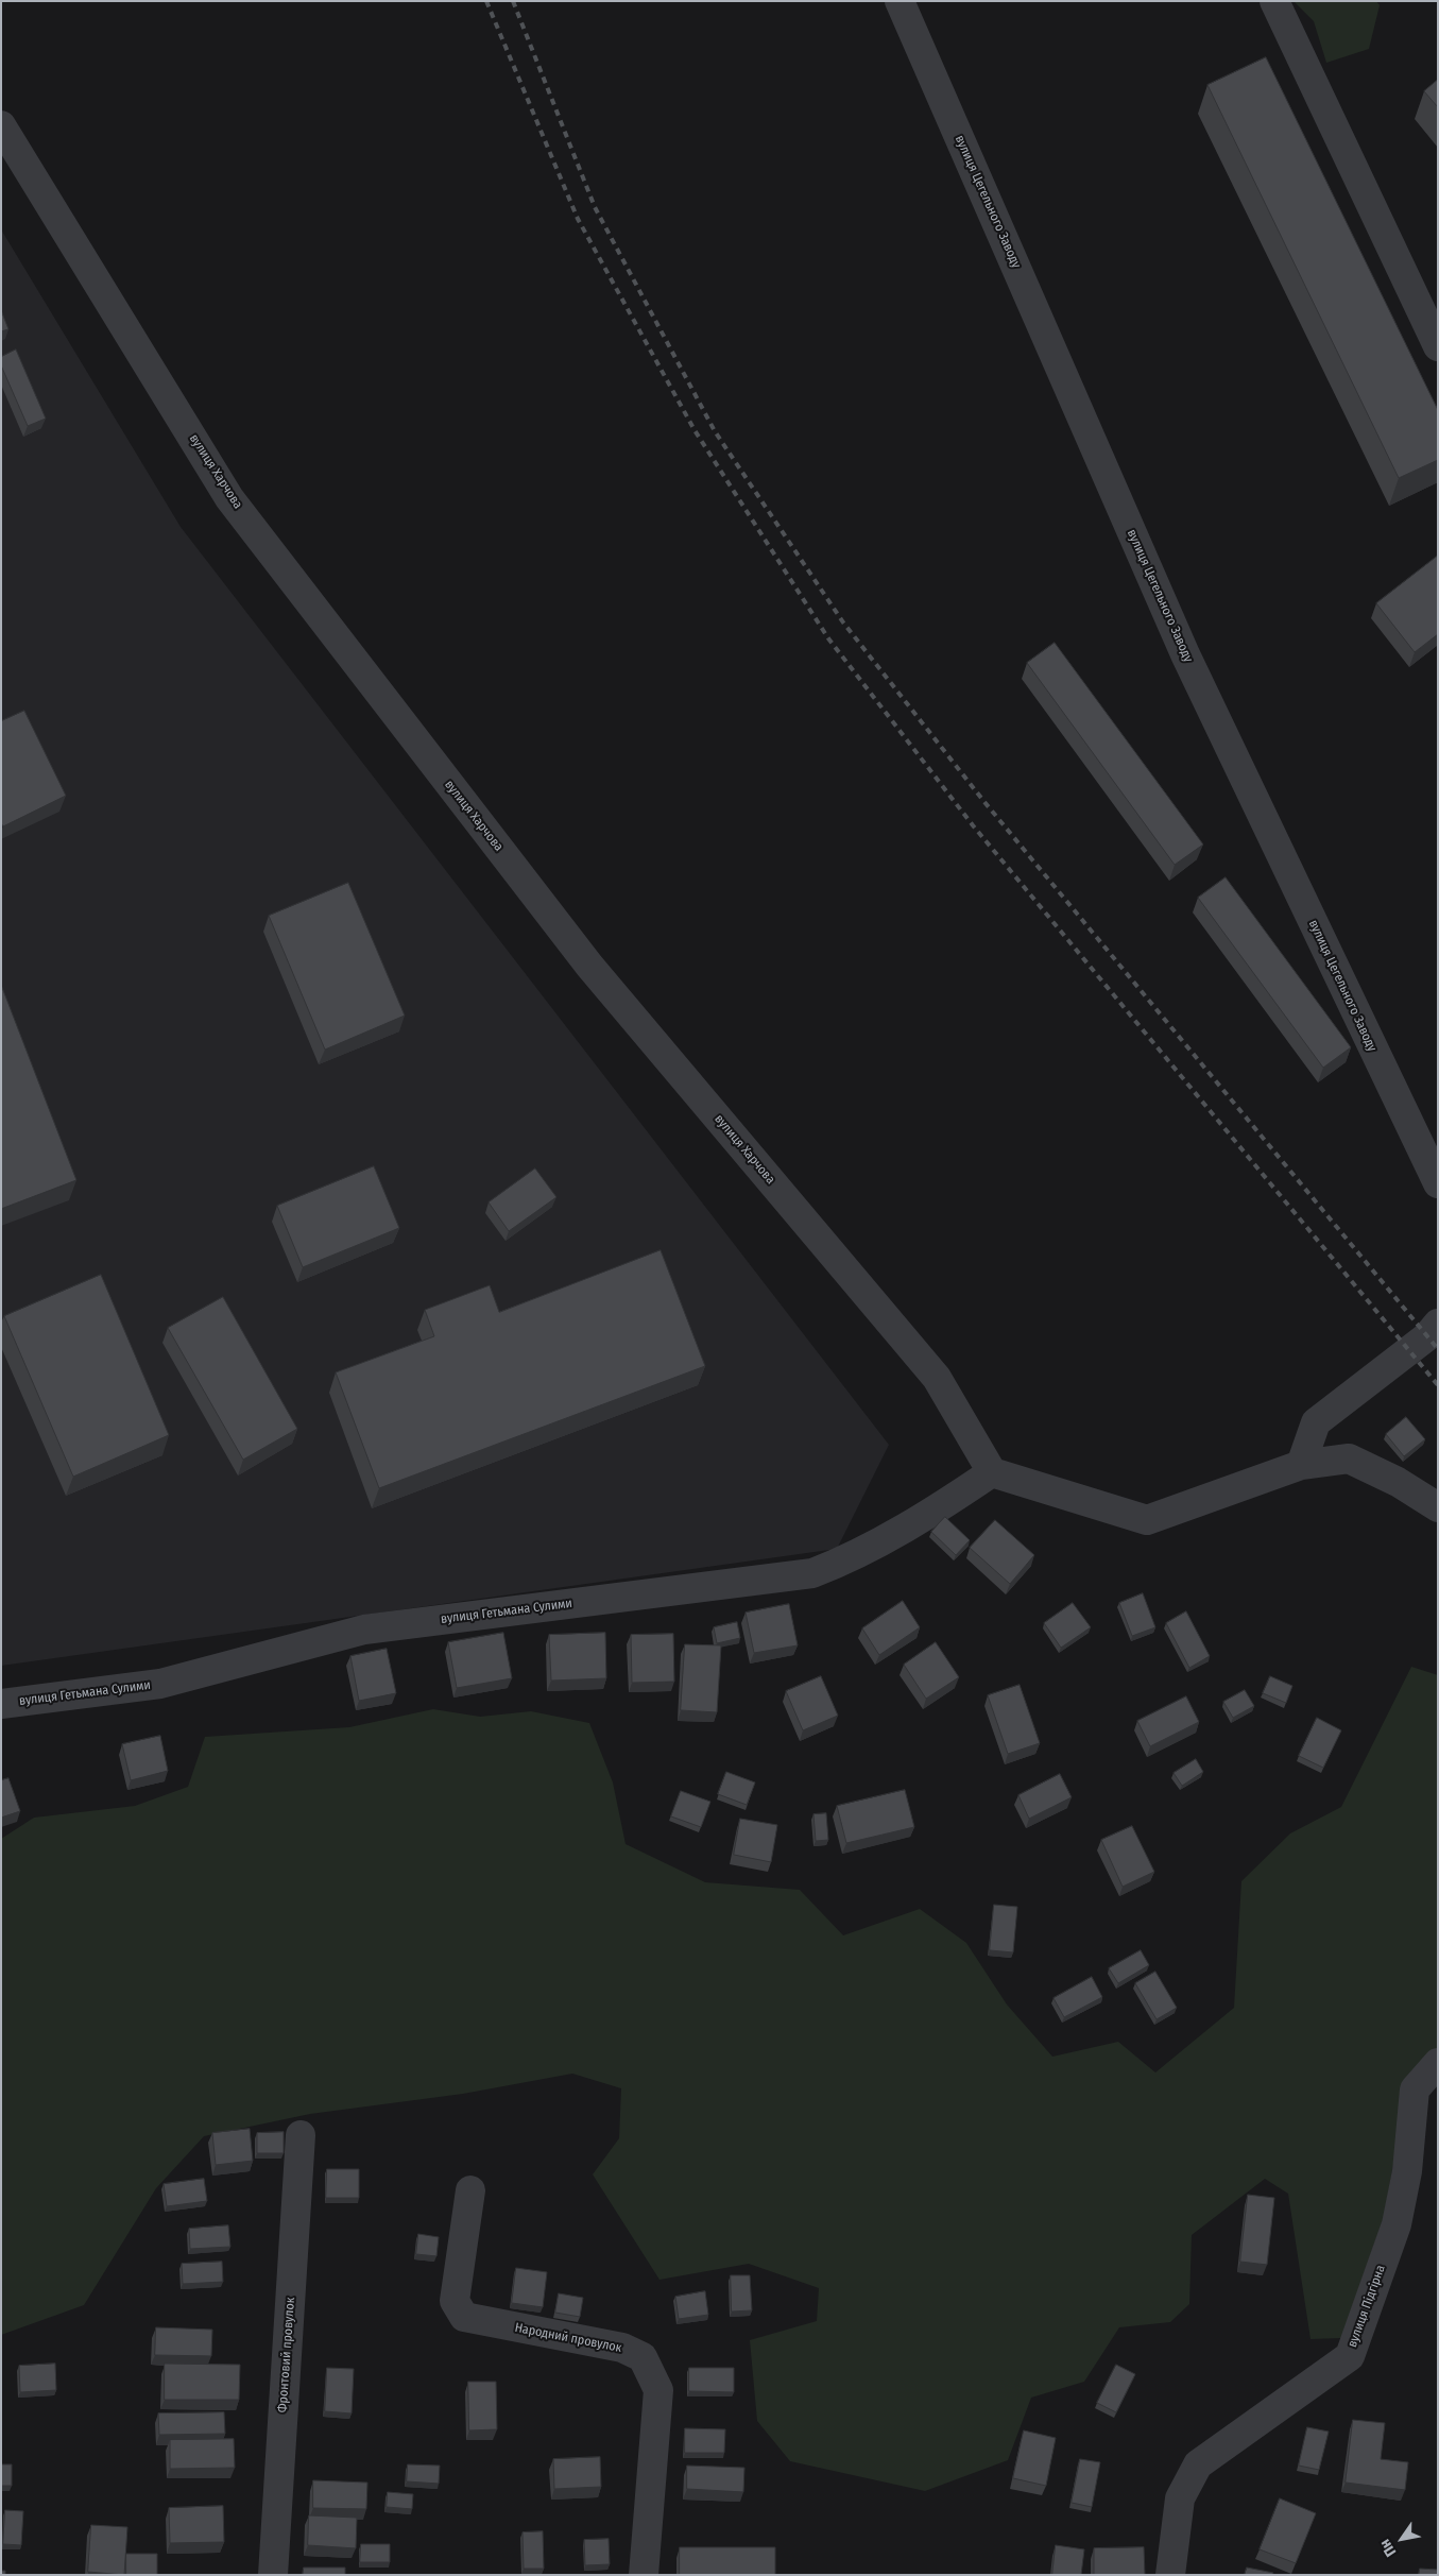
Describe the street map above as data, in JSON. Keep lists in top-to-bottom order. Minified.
{"streets":{"street":["вулиця Цегельного Заводу","вулиця Харчова","вулиця Гетьмана Сулими","вулиця Підгірна","Народний провулок","Фронтовий провулок"]},"crossings":[["вулиця Харчова","вулиця Гетьмана Сулими"]],"north":"bottom left"}
